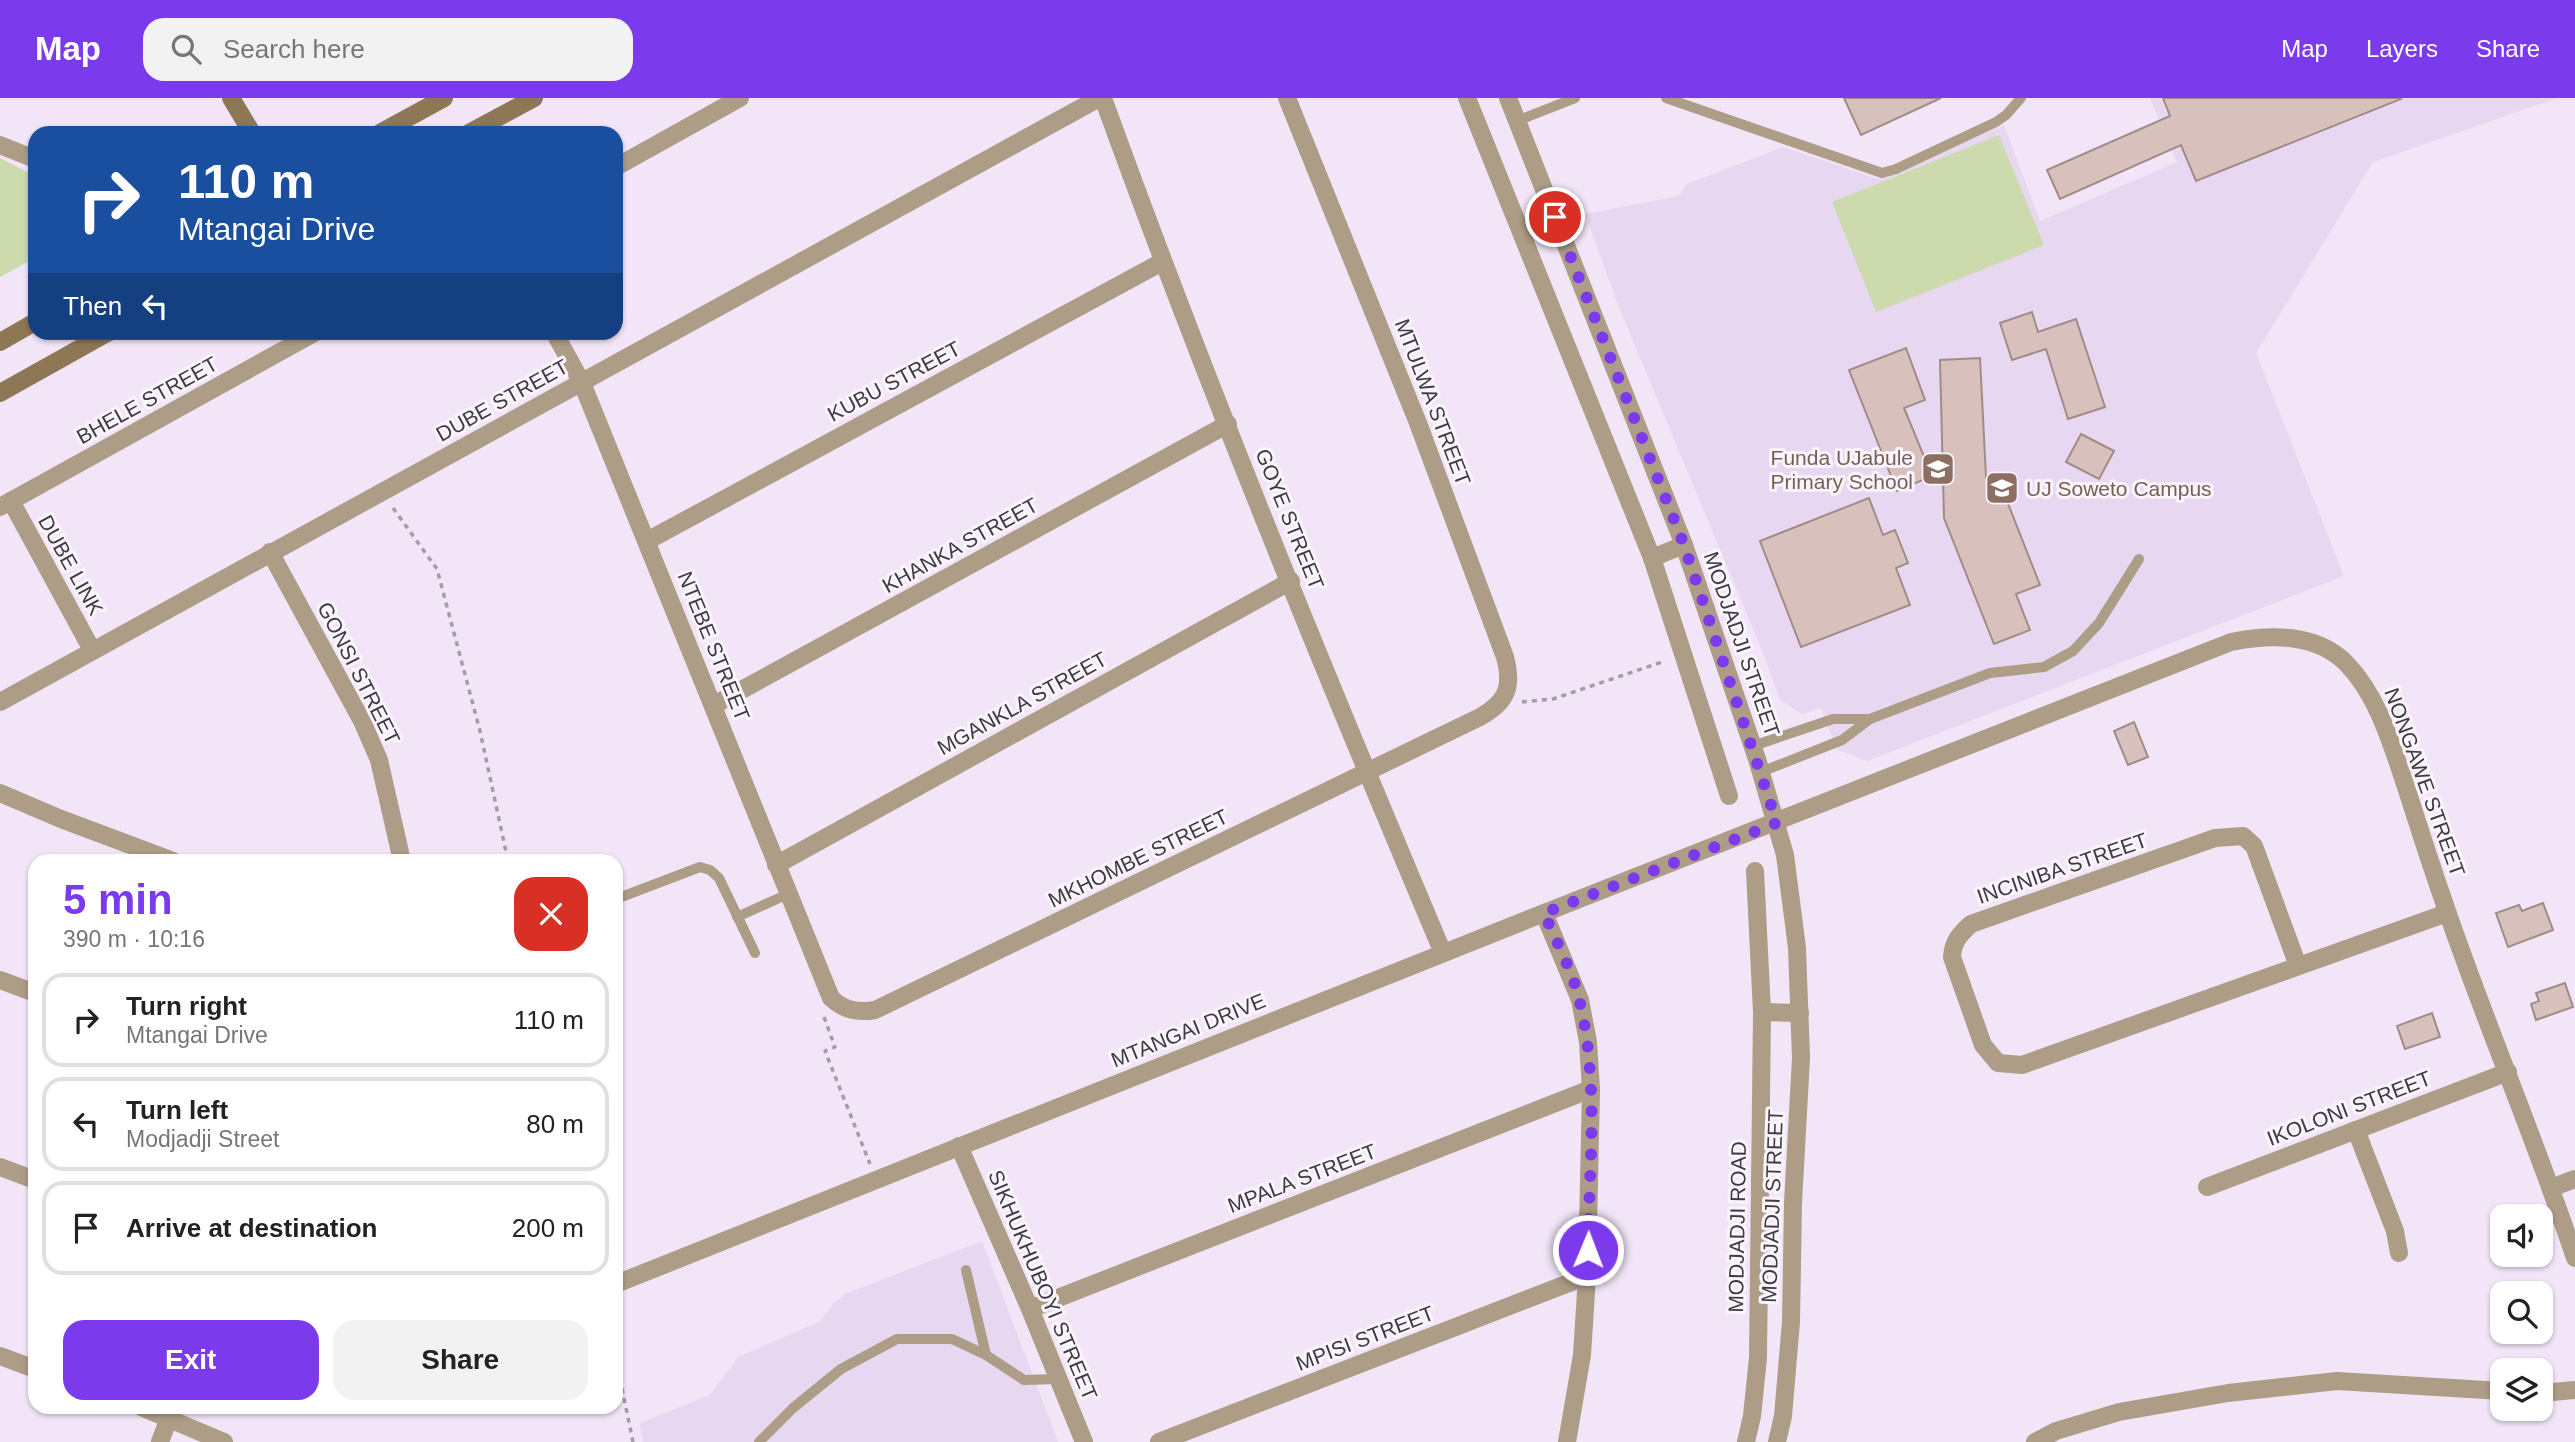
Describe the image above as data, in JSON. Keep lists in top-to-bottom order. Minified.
{"streets":{"street":["KUBU STREET","BHELE STREET","DUBE STREET","MTULWA STREET","GOYE STREET","KHANKA STREET","DUBE LINK","MODJADJI STREET","NTEBE STREET","GONSI STREET","MGANKLA STREET","NONGAWE STREET","MKHOMBE STREET","INCINIBA STREET","MTANGAI DRIVE","IKOLONI STREET","MPALA STREET","MODJADJI ROAD","SIKHUKHUBOYI STREET","MPISI STREET"]},"crossings":[["KUBU STREET","GOYE STREET"],["KUBU STREET","NTEBE STREET"],["BHELE STREET","DUBE LINK"],["DUBE STREET","GOYE STREET"],["DUBE STREET","DUBE LINK"],["DUBE STREET","NTEBE STREET"],["DUBE STREET","GONSI STREET"],["MTULWA STREET","MKHOMBE STREET"],["GOYE STREET","KHANKA STREET"],["GOYE STREET","MGANKLA STREET"],["GOYE STREET","MKHOMBE STREET"],["GOYE STREET","MTANGAI DRIVE"],["KHANKA STREET","NTEBE STREET"],["MODJADJI STREET","NONGAWE STREET"],["MODJADJI STREET","MTANGAI DRIVE"],["NTEBE STREET","MGANKLA STREET"],["NTEBE STREET","MKHOMBE STREET"],["NONGAWE STREET","INCINIBA STREET"],["NONGAWE STREET","MTANGAI DRIVE"],["NONGAWE STREET","IKOLONI STREET"],["MTANGAI DRIVE","SIKHUKHUBOYI STREET"],["MPALA STREET","SIKHUKHUBOYI STREET"]],"places":{"school or university":["Funda UJabule Primary School","UJ Soweto Campus"]},"page":{"header":"Map","search":"Search here","nav":["Map","Layers","Share"],"turn":["110 m","Mtangai Drive"],"then":"Then","heading":["5 min","390 m · 10:16"],"list":[{"name":"Turn right","note":"Mtangai Drive","value":"110 m"},{"name":"Turn left","note":"Modjadji Street","value":"80 m"},{"name":"Arrive at destination","value":"200 m"}],"buttons":["Exit","Share"]}}
